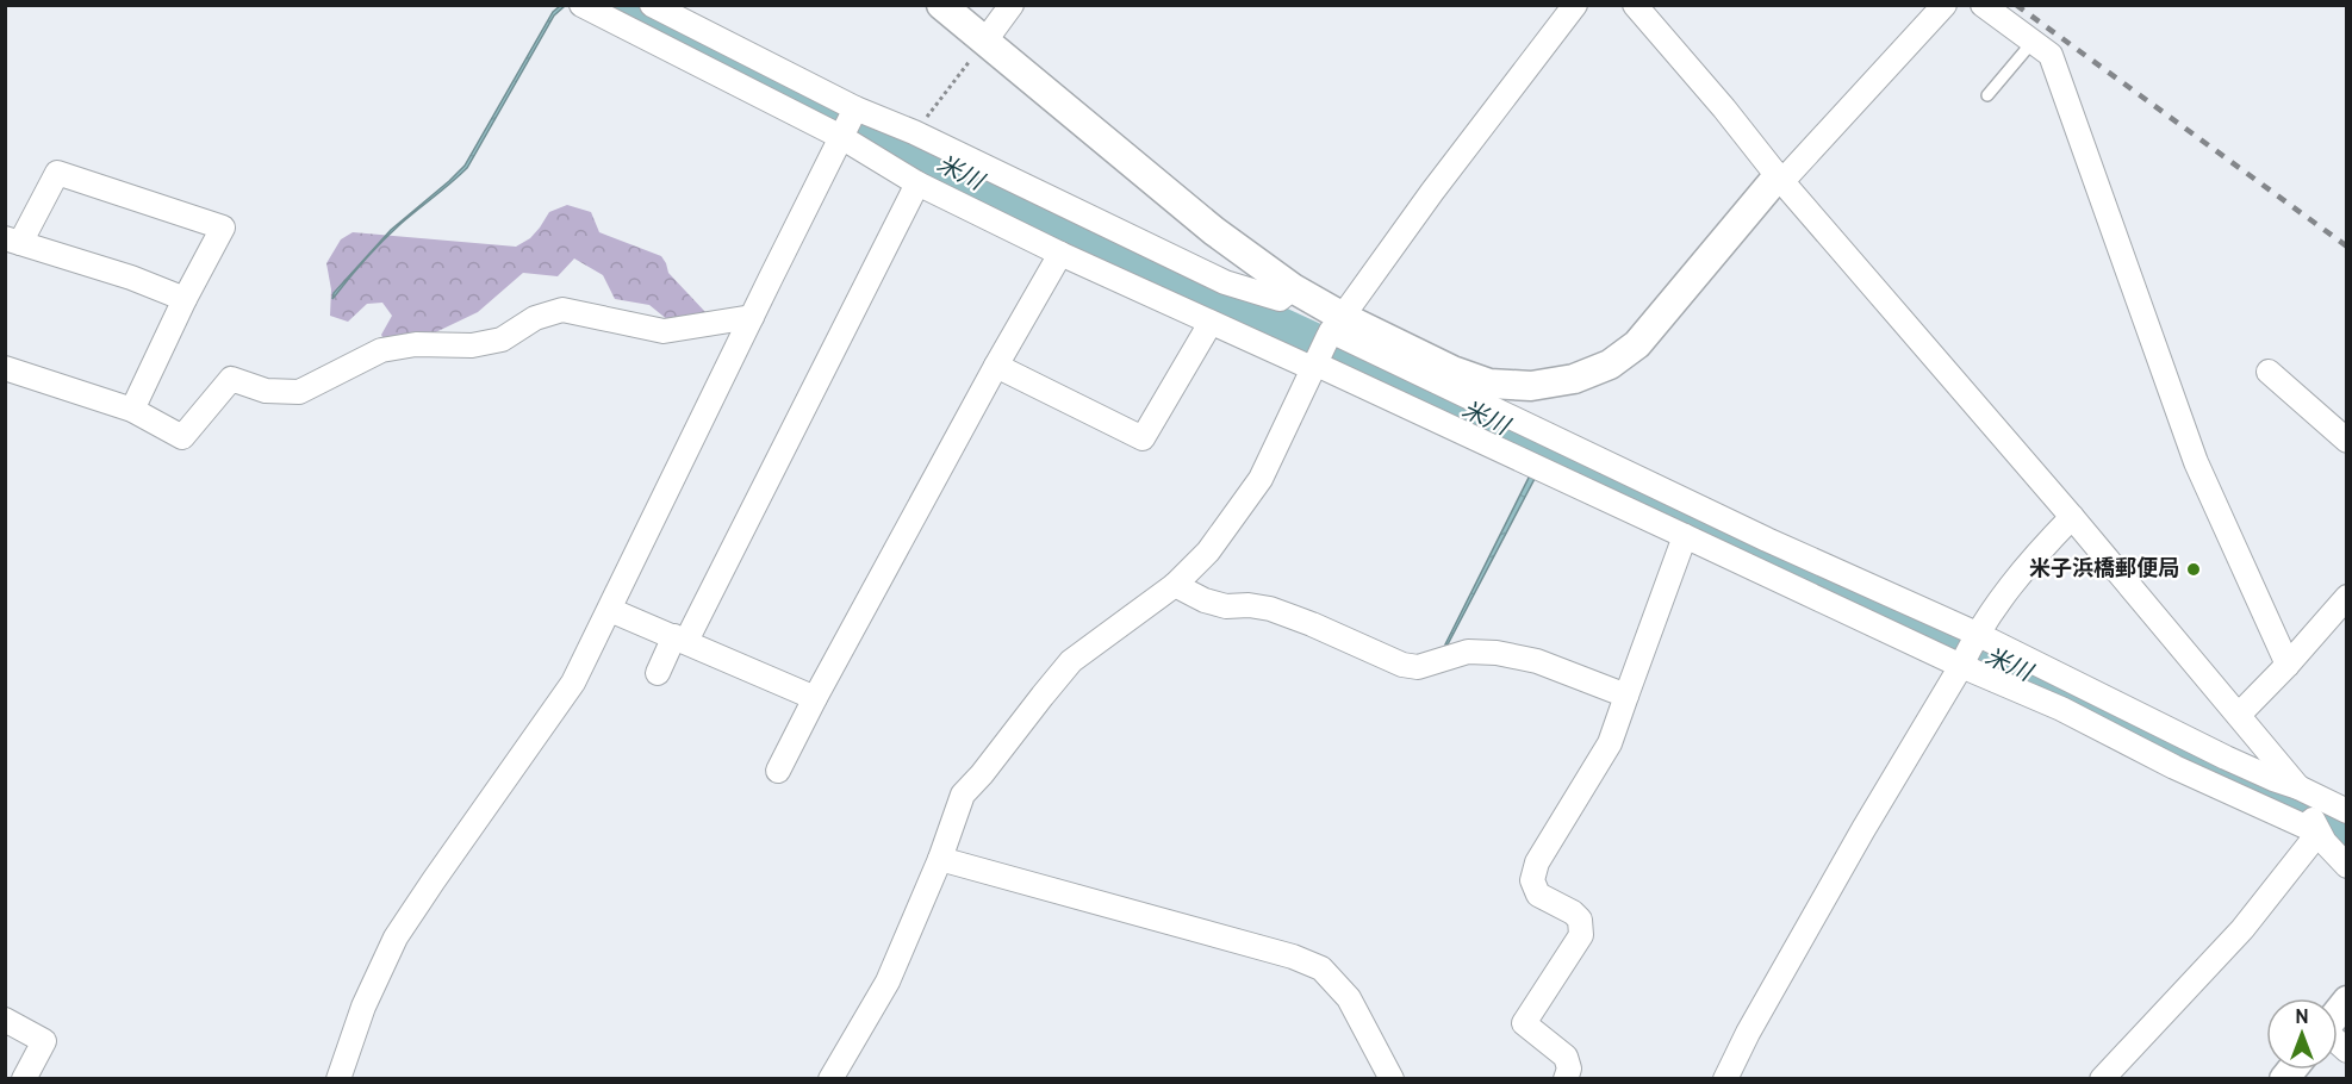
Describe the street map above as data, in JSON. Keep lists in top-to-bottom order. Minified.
{"water":["米川"],"places":["米子浜橋郵便局"],"north":"top"}
